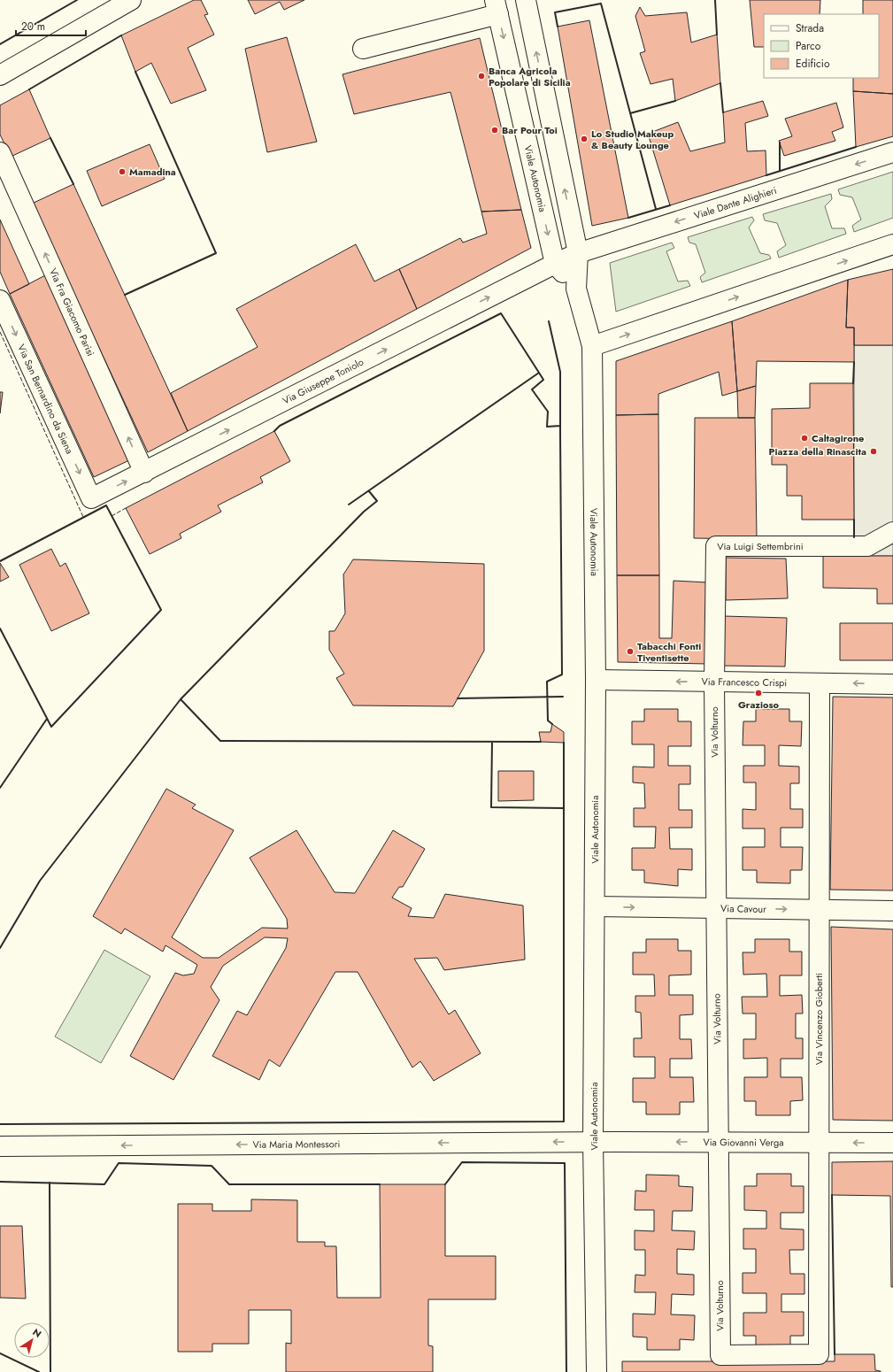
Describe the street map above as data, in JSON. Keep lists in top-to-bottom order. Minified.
{"streets":{"street":["Viale Autonomia","Viale Dante Alighieri","Via Fra Giacomo Parisi","Via Giuseppe Toniolo","Via San Bernardino da Siena","Via Luigi Settembrini","Via Francesco Crispi","Via Volturno","Via Cavour","Via Vincenzo Gioberti","Via Giovanni Verga","Via Maria Montessori"]},"crossings":[["Viale Autonomia","Viale Dante Alighieri"],["Viale Autonomia","Via Giuseppe Toniolo"],["Viale Autonomia","Via Francesco Crispi"],["Viale Autonomia","Via Cavour"],["Viale Autonomia","Via Giovanni Verga"],["Viale Autonomia","Via Maria Montessori"],["Viale Dante Alighieri","Via Giuseppe Toniolo"],["Via Fra Giacomo Parisi","Via Giuseppe Toniolo"],["Via Giuseppe Toniolo","Via San Bernardino da Siena"],["Via Luigi Settembrini","Via Francesco Crispi"],["Via Luigi Settembrini","Via Volturno"],["Via Francesco Crispi","Via Volturno"],["Via Francesco Crispi","Via Vincenzo Gioberti"],["Via Volturno","Via Cavour"],["Via Volturno","Via Vincenzo Gioberti"],["Via Volturno","Via Giovanni Verga"],["Via Cavour","Via Vincenzo Gioberti"],["Via Vincenzo Gioberti","Via Giovanni Verga"],["Via Giovanni Verga","Via Maria Montessori"]],"one_way":["Via Fra Giacomo Parisi","Via Giuseppe Toniolo","Via San Bernardino da Siena","Via Francesco Crispi","Via Cavour","Via Giovanni Verga","Via Maria Montessori"],"places":["Banca Agricola Popolare di Sicilia","Bar Pour Toi","Lo Studio Makeup & Beauty Lounge","Mamadina","Caltagirone","Piazza della Rinascita","Tabacchi Fonti Tiventisette","Grazioso"],"legend":["Strada","Parco","Edificio"],"scale_bar":"20 m","north":"top right"}
